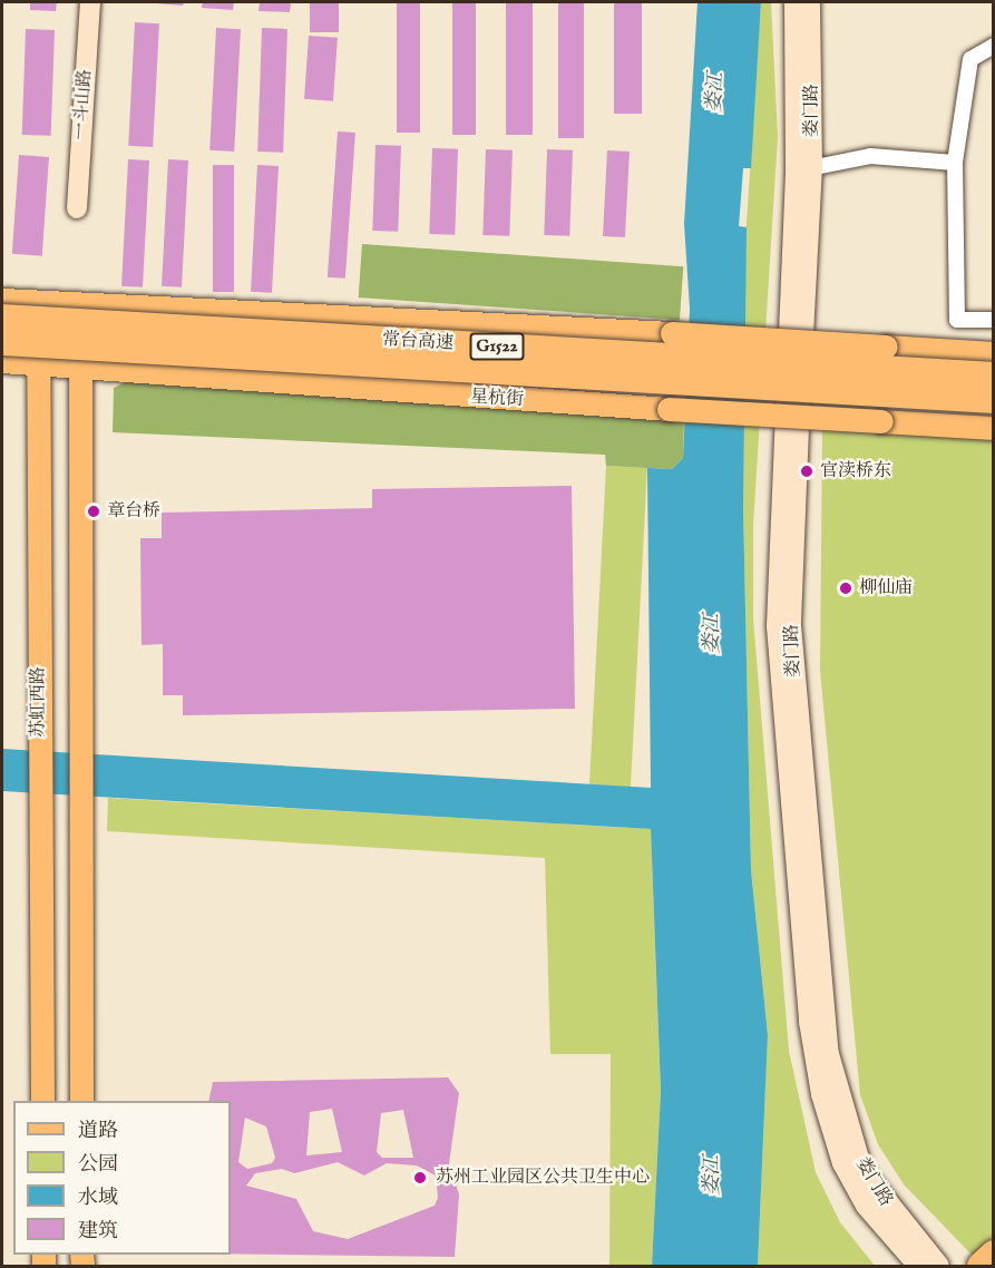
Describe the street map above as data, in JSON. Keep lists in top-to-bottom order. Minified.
{"streets":{"highway":["常台高速","G1522"],"main road":["一斗山路","娄门路","星杭街","苏虹西路"]},"crossings":[["星杭街","苏虹西路"]],"water":["娄江"],"places":["官渎桥东","章台桥","柳仙庙","苏州工业园区公共卫生中心"],"legend":["道路","公园","水域","建筑"]}
